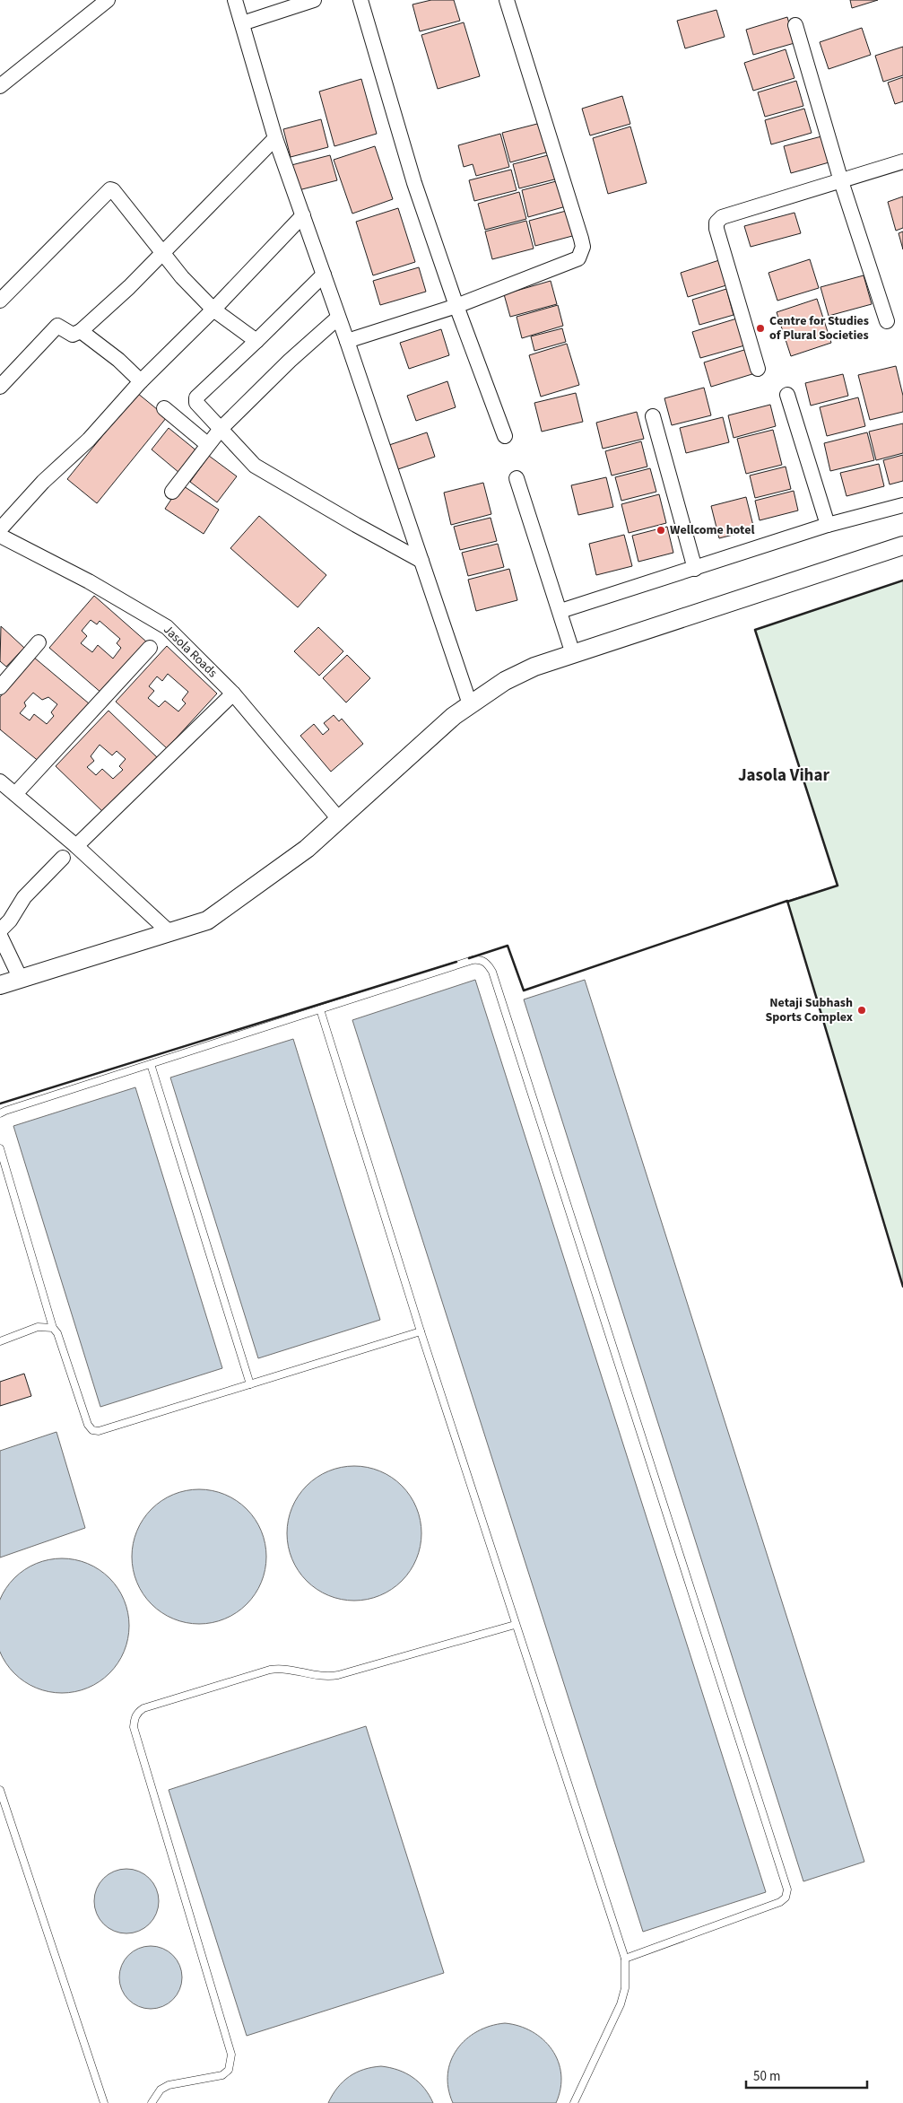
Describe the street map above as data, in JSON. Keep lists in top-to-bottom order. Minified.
{"streets":{"street":["Jasola Roads"]},"districts":["Jasola Vihar"],"places":["Centre for Studies of Plural Societies","Wellcome hotel","Netaji Subhash Sports Complex"],"scale_bar":"50 m"}
